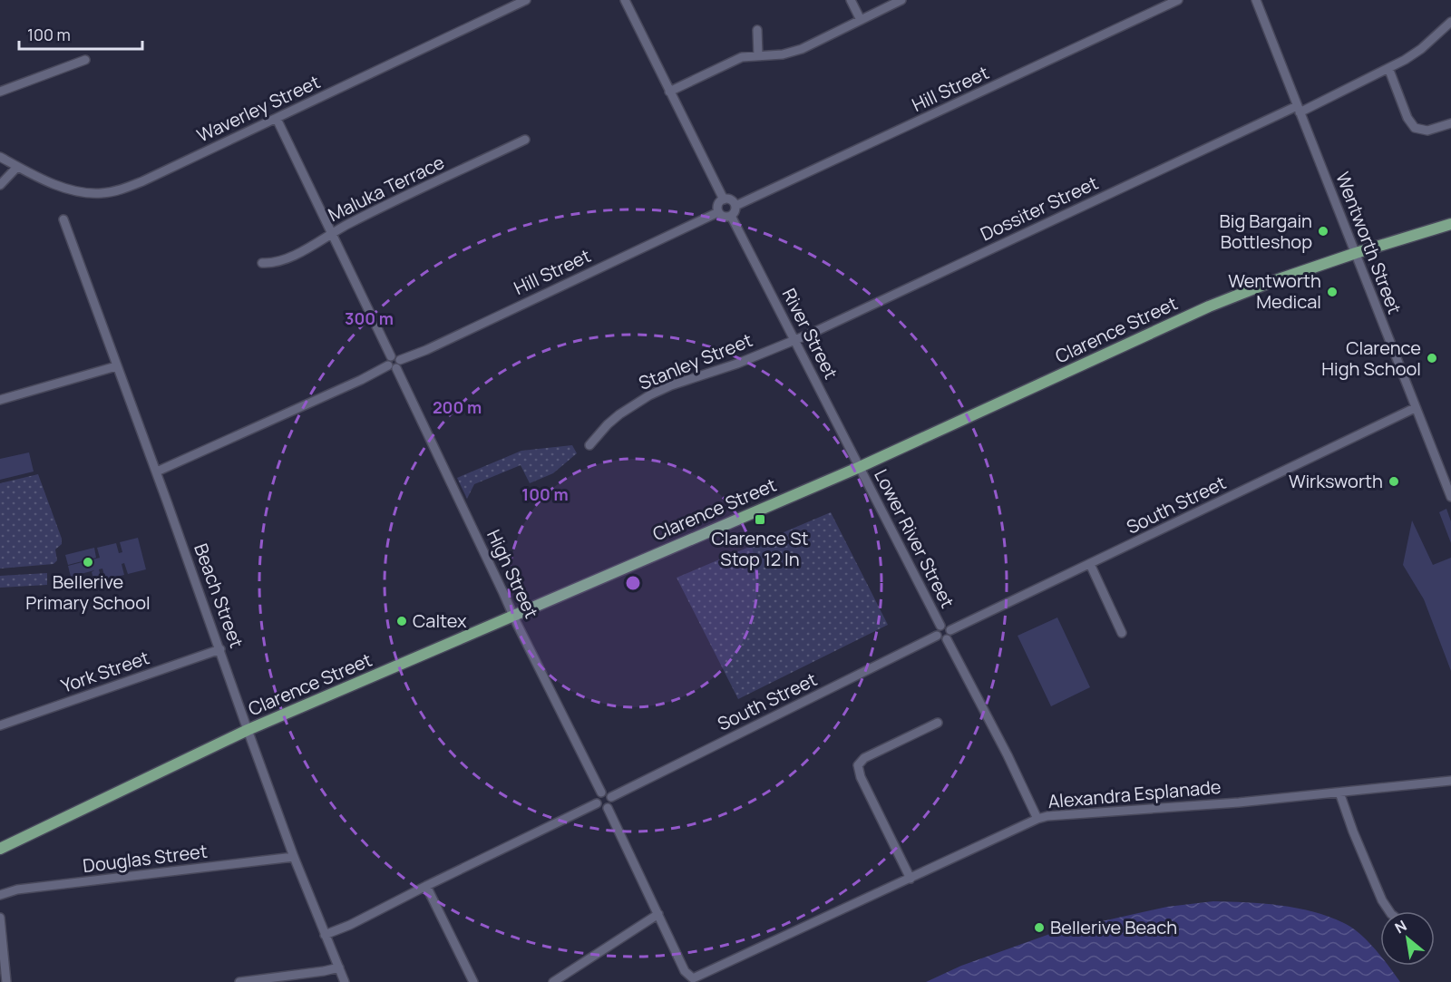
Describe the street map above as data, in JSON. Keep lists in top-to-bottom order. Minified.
{"streets":{"main road":["Clarence Street"],"street":["Hill Street","Waverley Street","Maluka Terrace","Dossiter Street","Wentworth Street","River Street","Stanley Street","South Street","Lower River Street","High Street","Beach Street","York Street","Alexandra Esplanade","Douglas Street"]},"crossings":[["Hill Street","River Street"],["Hill Street","High Street"],["Hill Street","Beach Street"],["Dossiter Street","Wentworth Street"],["Dossiter Street","River Street"],["Dossiter Street","Stanley Street"],["Wentworth Street","Clarence Street"],["Wentworth Street","South Street"],["Clarence Street","River Street"],["Clarence Street","Lower River Street"],["Clarence Street","High Street"],["Clarence Street","Beach Street"],["River Street","Stanley Street"],["River Street","Lower River Street"],["South Street","Lower River Street"],["South Street","High Street"],["Beach Street","York Street"],["Beach Street","Douglas Street"]],"places":{"other":["Big Bargain Bottleshop","Wentworth Medical","Clarence High School","Wirksworth","Bellerive Primary School","Caltex","Bellerive Beach"],"transit":["Clarence St Stop 12 In"]},"scale_bar":"100 m","north":"top left","rings":["300 m","200 m","100 m"]}
